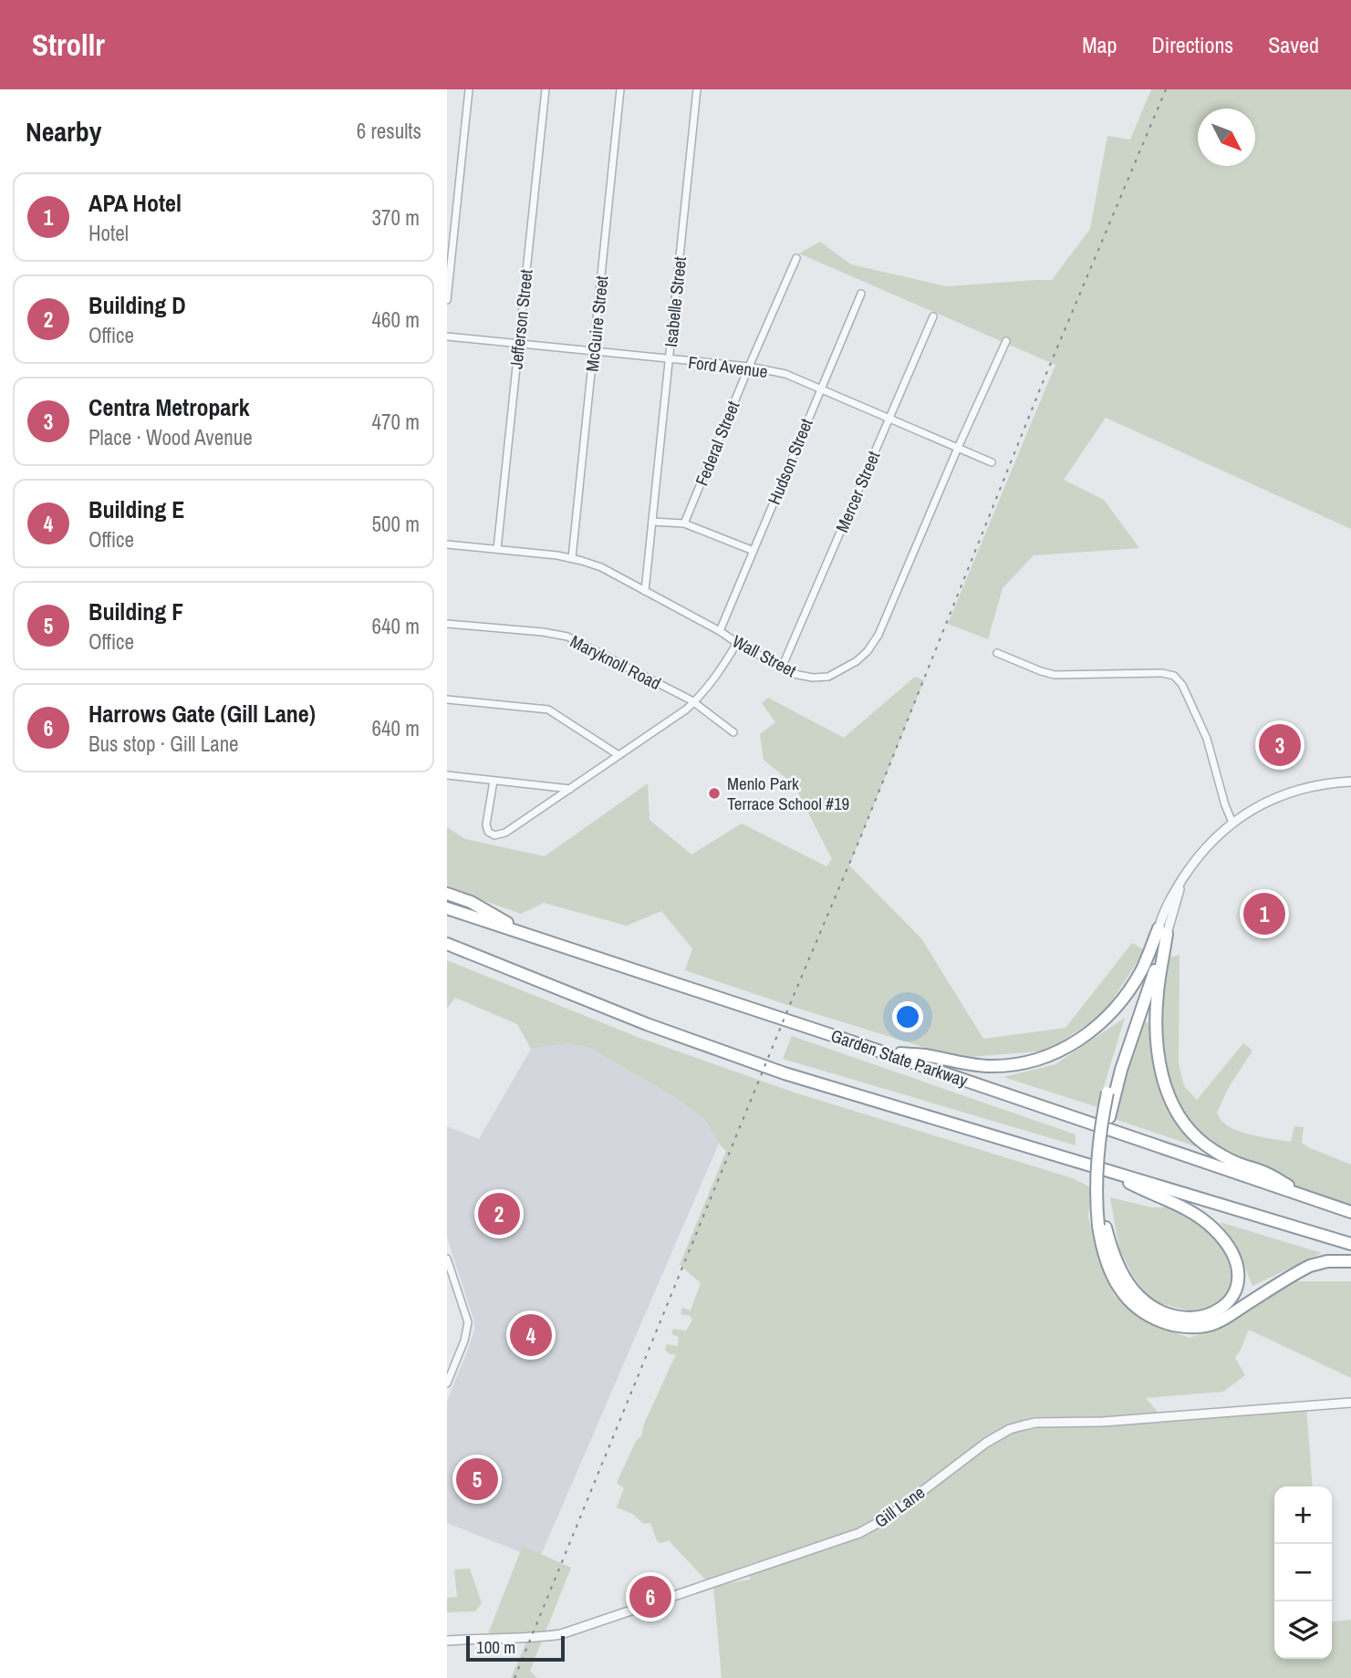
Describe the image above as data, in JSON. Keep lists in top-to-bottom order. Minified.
{"streets":{"highway":["Garden State Parkway"],"street":["Isabelle Street","Jefferson Street","McGuire Street","Ford Avenue","Federal Street","Hudson Street","Mercer Street","Wall Street","Maryknoll Road","Gill Lane"]},"crossings":[["Isabelle Street","Ford Avenue"],["Isabelle Street","Wall Street"],["Jefferson Street","Ford Avenue"],["Jefferson Street","Wall Street"],["McGuire Street","Ford Avenue"],["McGuire Street","Wall Street"],["Ford Avenue","Federal Street"],["Ford Avenue","Hudson Street"],["Ford Avenue","Mercer Street"],["Ford Avenue","Wall Street"],["Hudson Street","Wall Street"],["Mercer Street","Wall Street"]],"places":["Menlo Park Terrace School #19"],"scale_bar":"100 m","north":"bottom right","page":{"header":"Strollr","nav":["Map","Directions","Saved"],"heading":["Nearby","6 results"],"list":[{"mark":"1","name":"APA Hotel","note":"Hotel","value":"370 m"},{"mark":"2","name":"Building D","note":"Office","value":"460 m"},{"mark":"3","name":"Centra Metropark","note":"Place · Wood Avenue","value":"470 m"},{"mark":"4","name":"Building E","note":"Office","value":"500 m"},{"mark":"5","name":"Building F","note":"Office","value":"640 m"},{"mark":"6","name":"Harrows Gate (Gill Lane)","note":"Bus stop · Gill Lane","value":"640 m"}],"pins":["3","1","2","4","5","6"],"map_buttons":["+","−"],"scale":"100 m"}}
